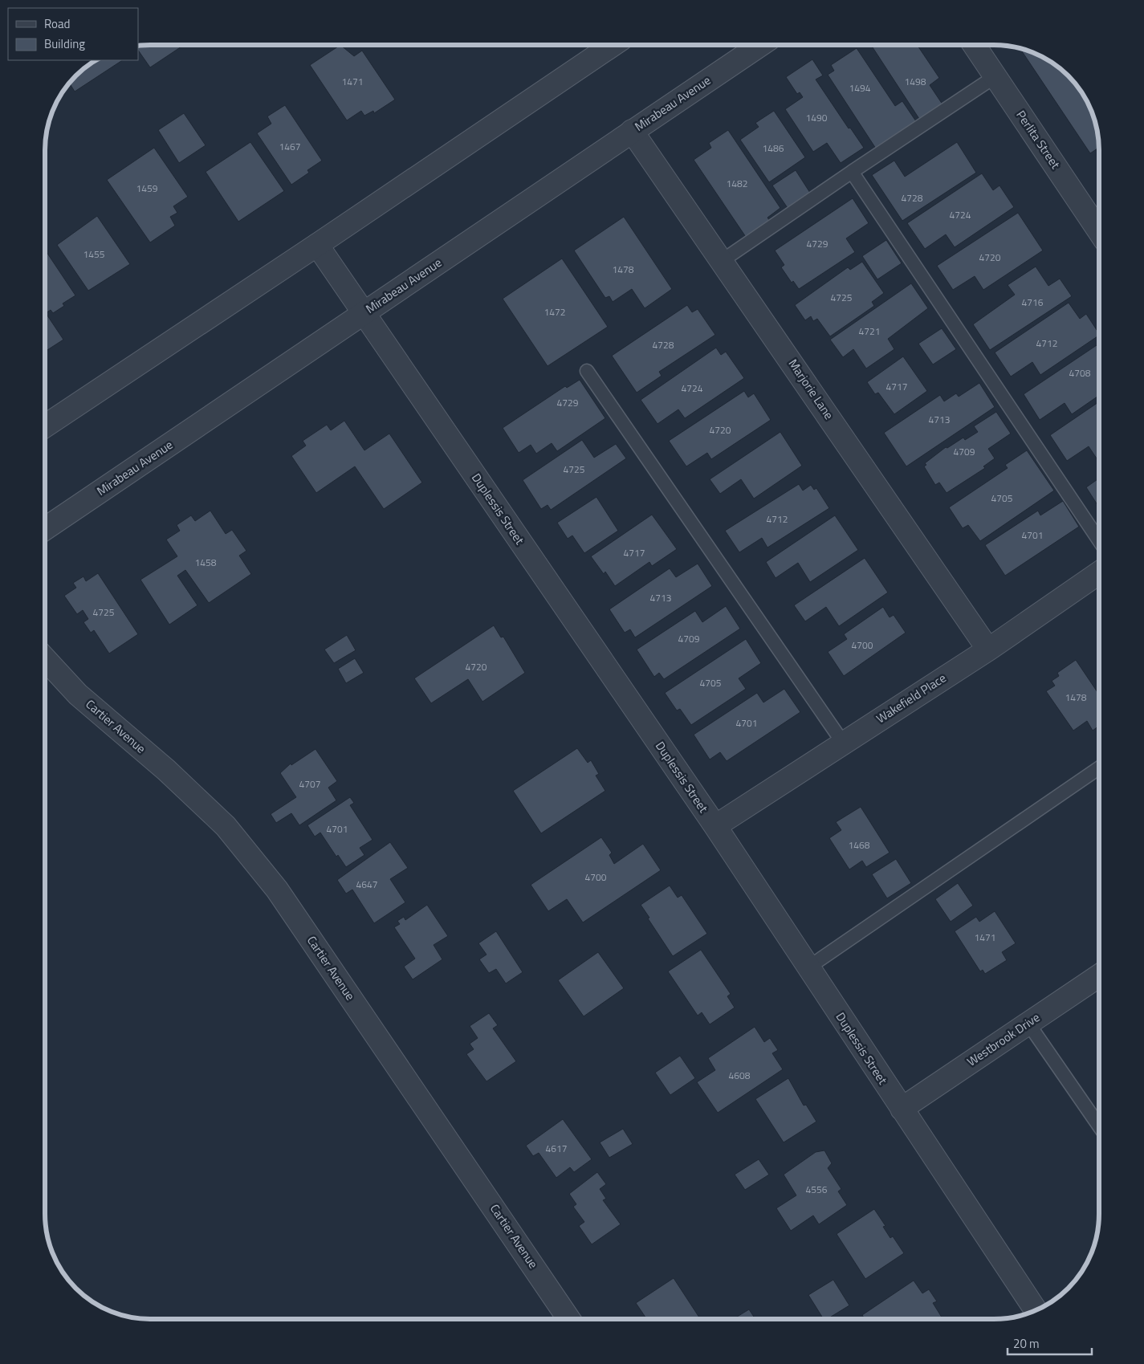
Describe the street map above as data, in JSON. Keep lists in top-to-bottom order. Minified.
{"streets":{"street":["Mirabeau Avenue","Perlita Street","Marjorie Lane","Duplessis Street","Wakefield Place","Cartier Avenue","Westbrook Drive"]},"crossings":[["Mirabeau Avenue","Marjorie Lane"],["Mirabeau Avenue","Duplessis Street"],["Marjorie Lane","Wakefield Place"],["Duplessis Street","Wakefield Place"],["Duplessis Street","Westbrook Drive"]],"house_numbers":["1471","1498","1494","1490","1467","1486","1482","1459","4728","4724","4729","1455","4720","1478","4725","4716","1472","4721","4712","4728","4708","4717","4724","4729","4713","4720","4709","4725","4705","4712","4701","4717","1458","4713","4725","4709","4700","4720","4705","1478","4701","4707","4701","1468","4700","4647","1471","4608","4617","4556"],"legend":["Road","Building"],"scale_bar":"20 m"}
